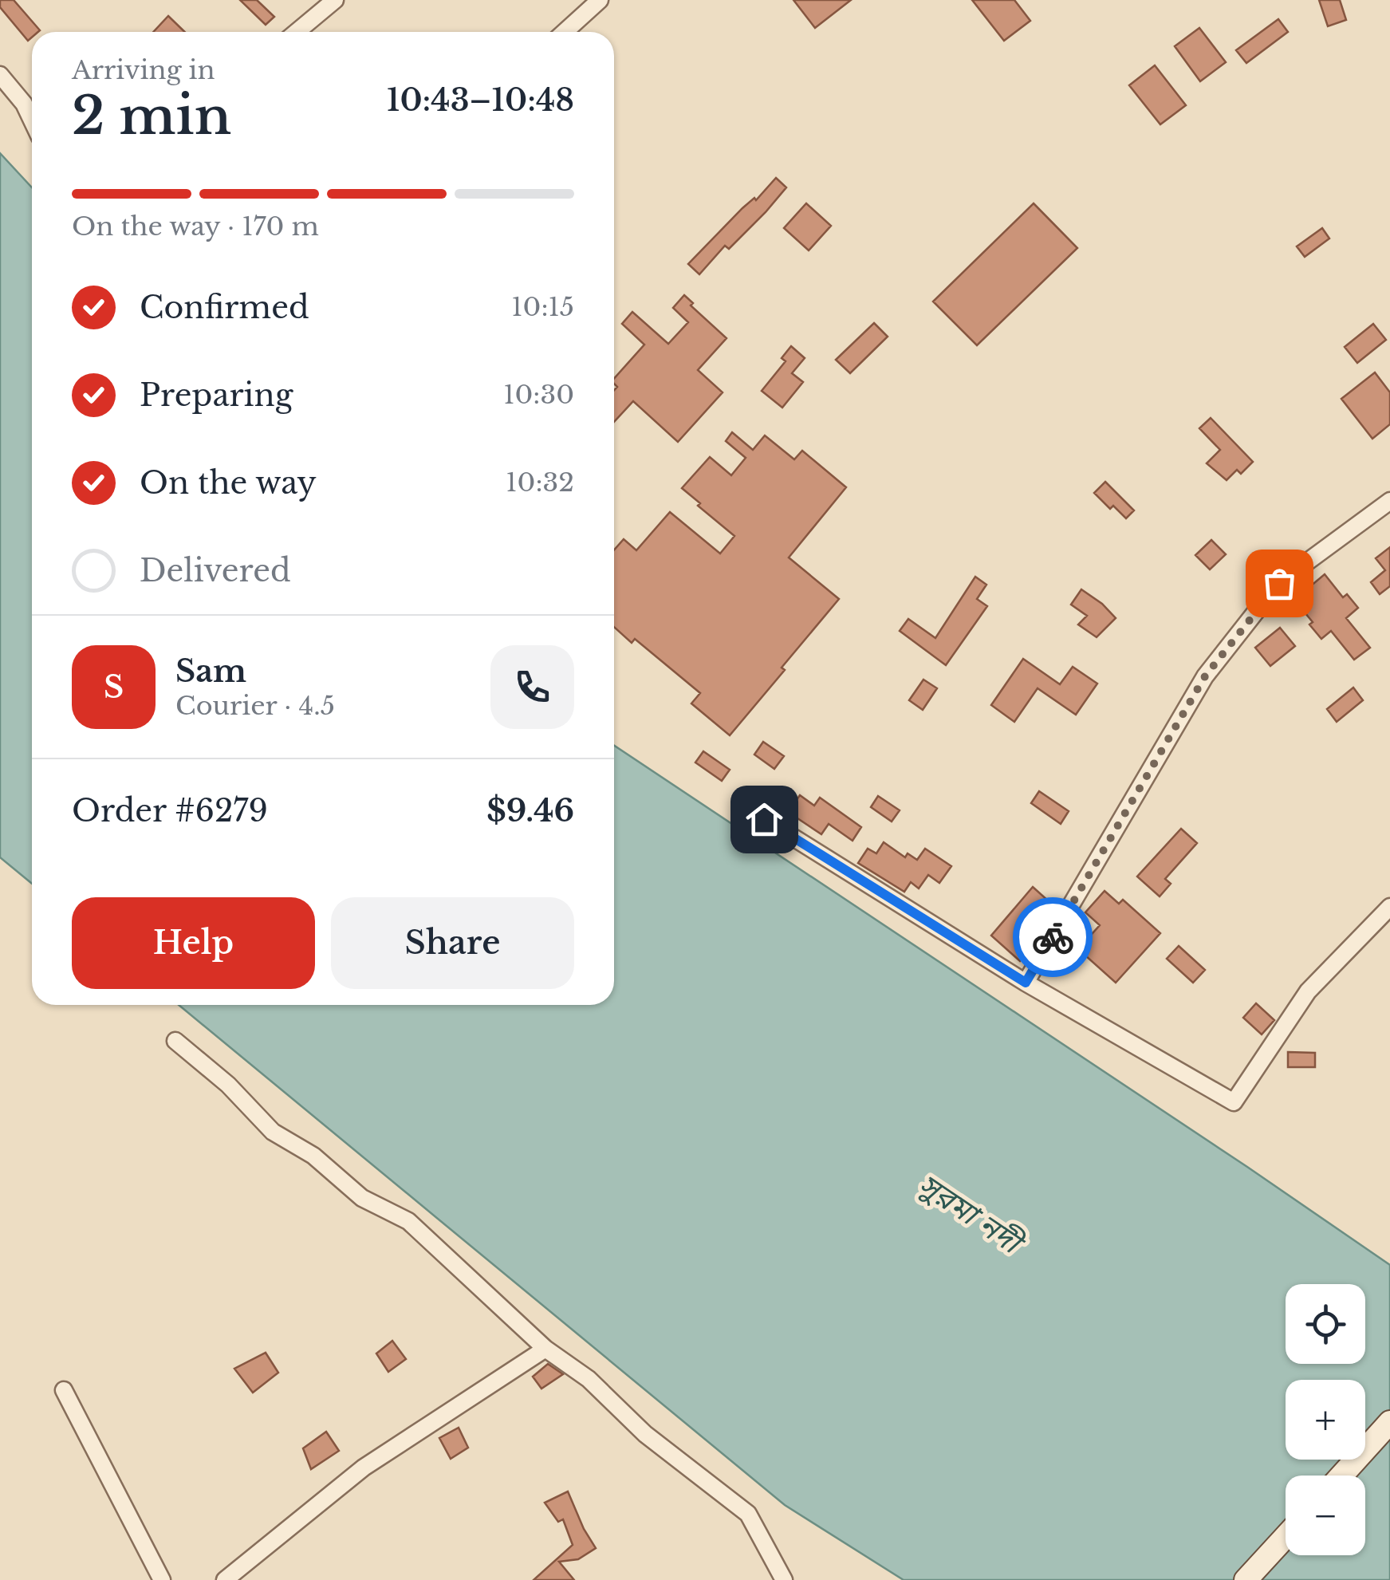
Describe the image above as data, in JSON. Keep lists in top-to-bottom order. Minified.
{"water":["সুরমা নদী"],"page":{"heading":["2 min","Arriving in","10:43–10:48"],"panel":["Sam","Courier · 4.5","Order #6279","$9.46"],"bar":"On the way · 170 m","list":[["Confirmed","10:15"],["Preparing","10:30"],["On the way","10:32"],"Delivered"],"round":"S","buttons":["Help","Share"],"map_buttons":["+","−"]}}
